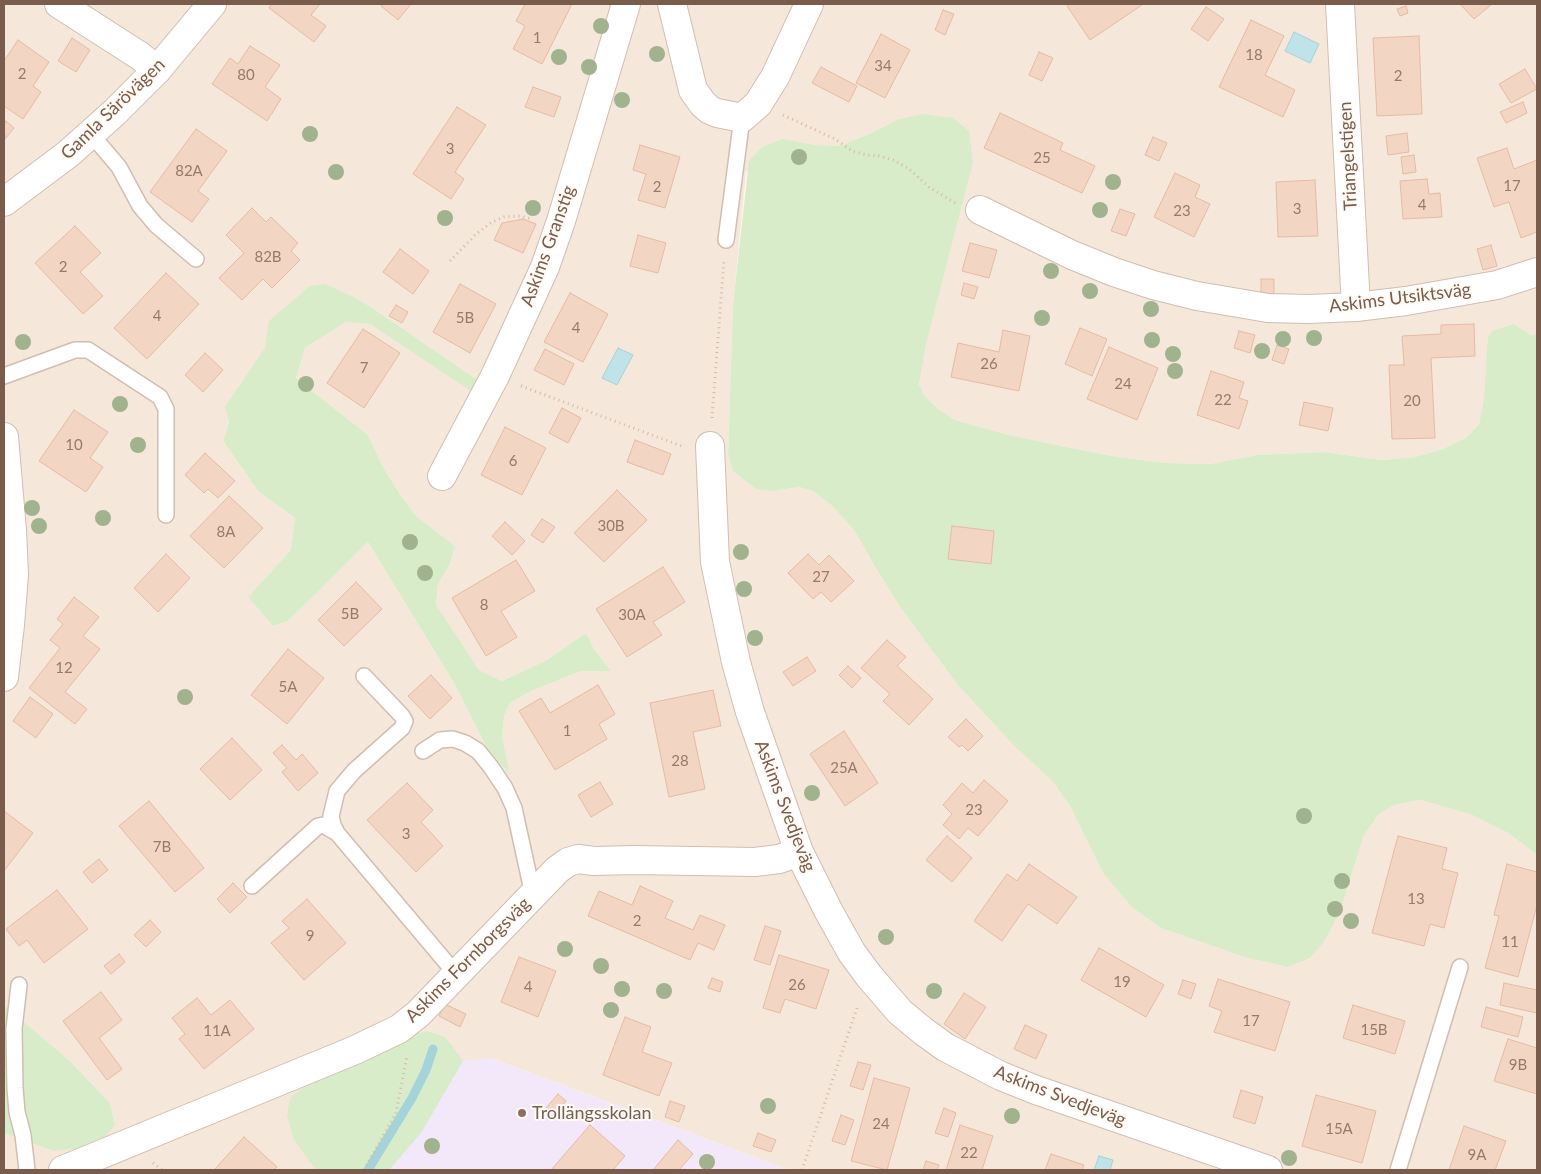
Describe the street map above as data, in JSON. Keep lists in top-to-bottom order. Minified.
{"streets":{"street":["Gamla Särövägen","Triangelstigen","Askims Granstig","Askims Utsiktsväg","Askims Svedjeväg","Askims Fornborgsväg"]},"crossings":[["Triangelstigen","Askims Utsiktsväg"],["Askims Svedjeväg","Askims Fornborgsväg"]],"places":["Trollängsskolan"],"house_numbers":["1","18","34","2","80","2","3","25","82A","17","2","4","3","23","82B","2","4","5B","4","26","7","24","22","20","10","6","30B","8A","27","8","5B","30A","12","5A","1","28","25A","23","3","7B","13","2","9","11","19","26","4","17","15B","11A","9B","24","15A","22","9A"]}
